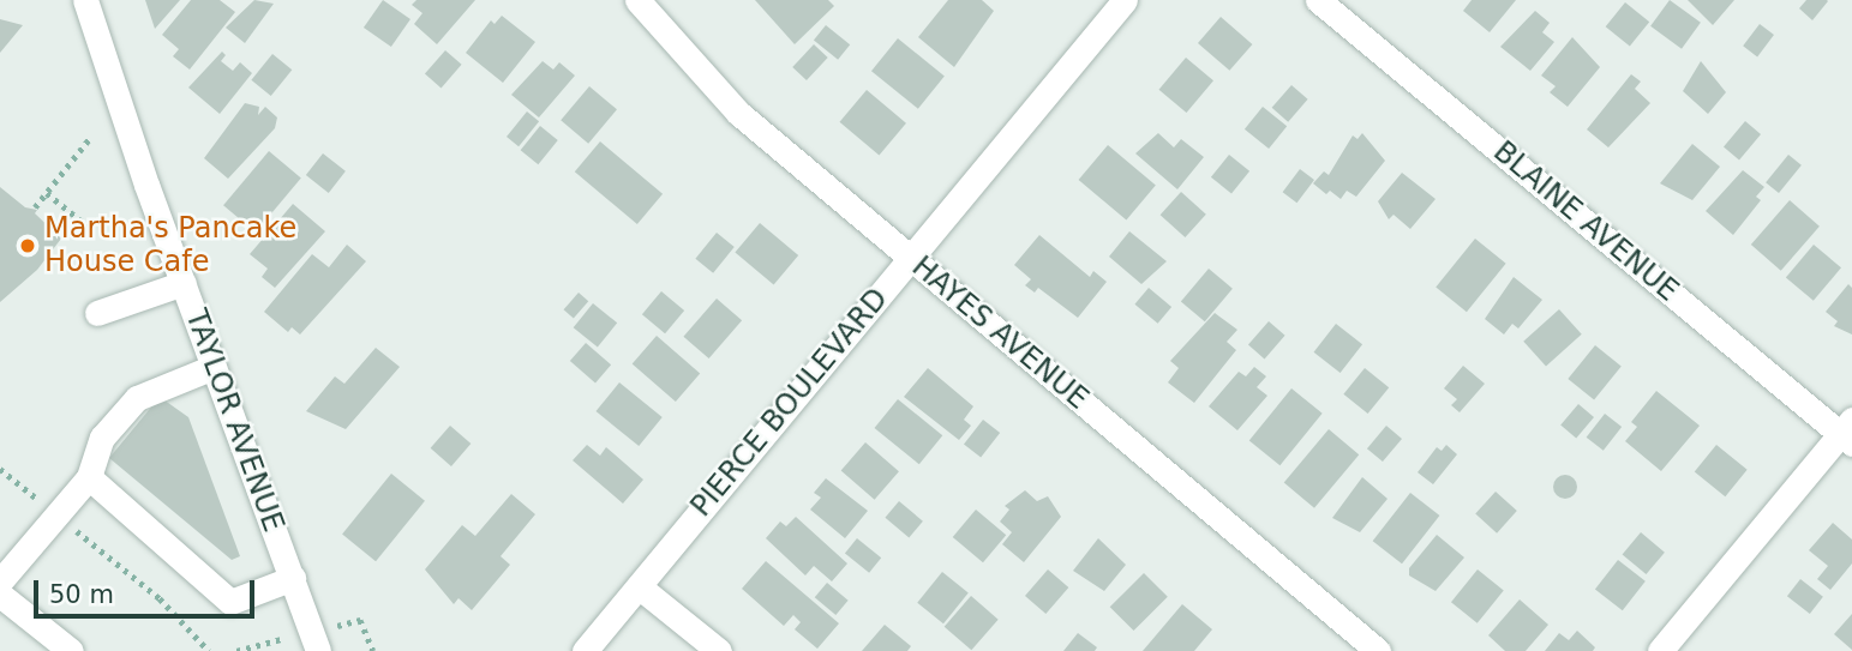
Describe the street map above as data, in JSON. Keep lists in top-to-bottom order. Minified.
{"streets":{"street":["BLAINE AVENUE","HAYES AVENUE","PIERCE BOULEVARD","TAYLOR AVENUE"]},"crossings":[["HAYES AVENUE","PIERCE BOULEVARD"]],"places":["Martha's Pancake House Cafe"],"scale_bar":"50 m"}
